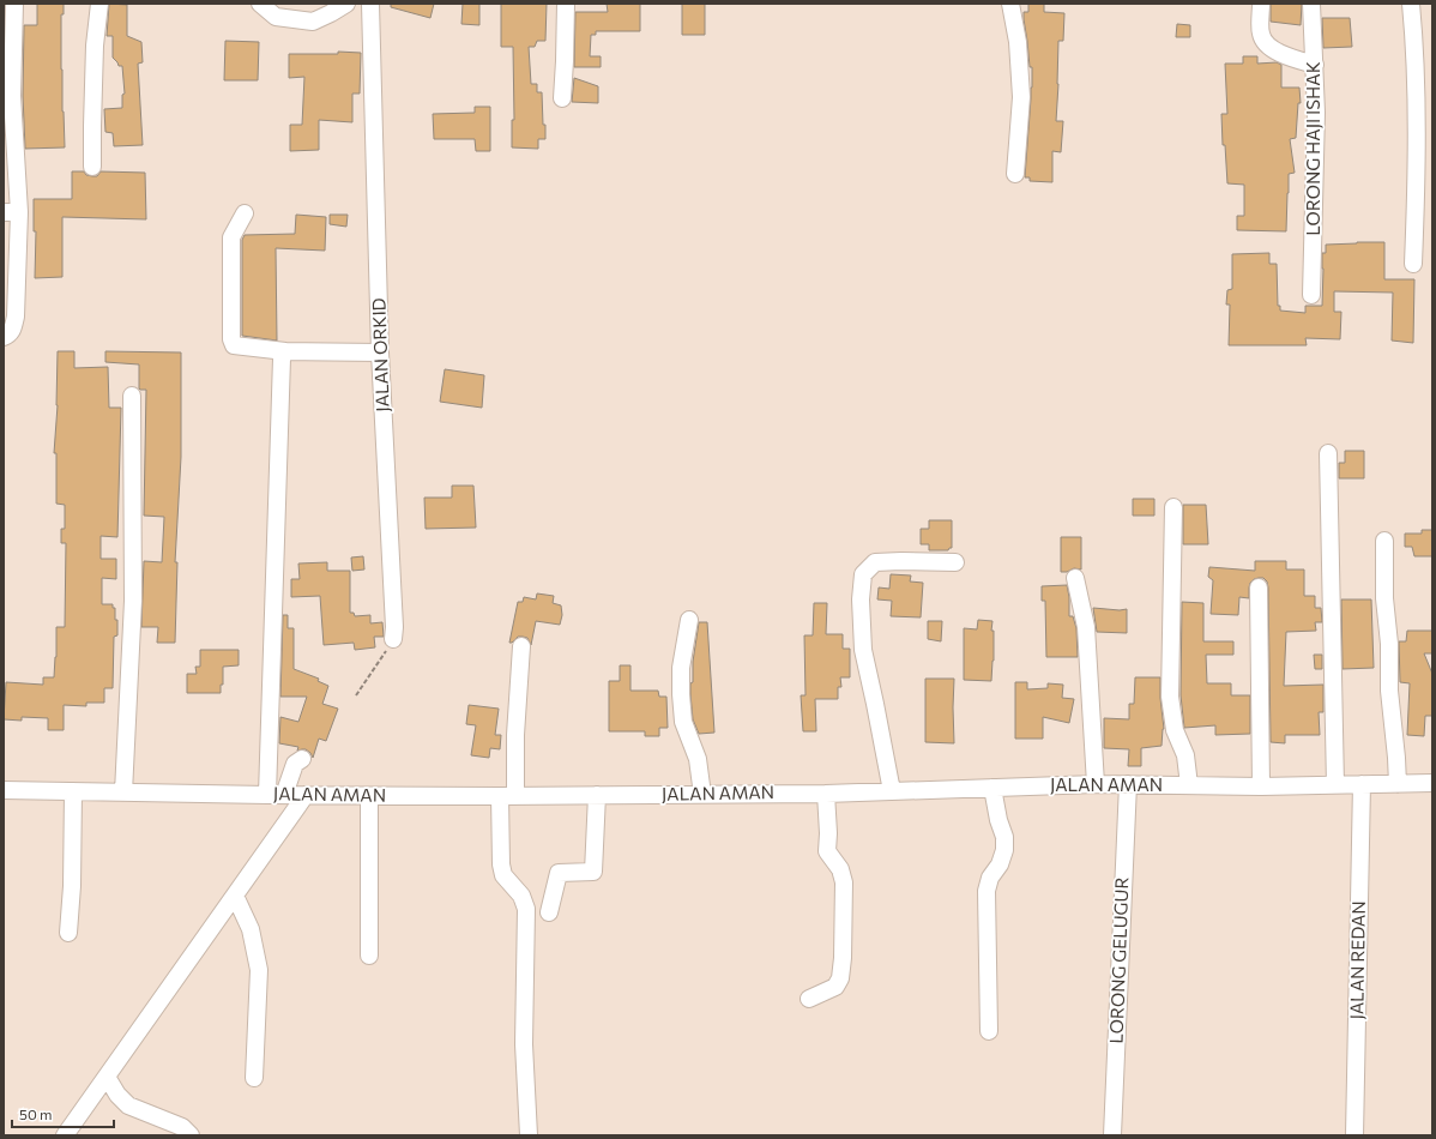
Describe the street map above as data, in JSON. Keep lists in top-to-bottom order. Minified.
{"streets":{"street":["LORONG HAJI ISHAK","JALAN ORKID","JALAN AMAN","LORONG GELUGUR","JALAN REDAN"]},"crossings":[["JALAN AMAN","LORONG GELUGUR"],["JALAN AMAN","JALAN REDAN"]],"scale_bar":"50 m"}
